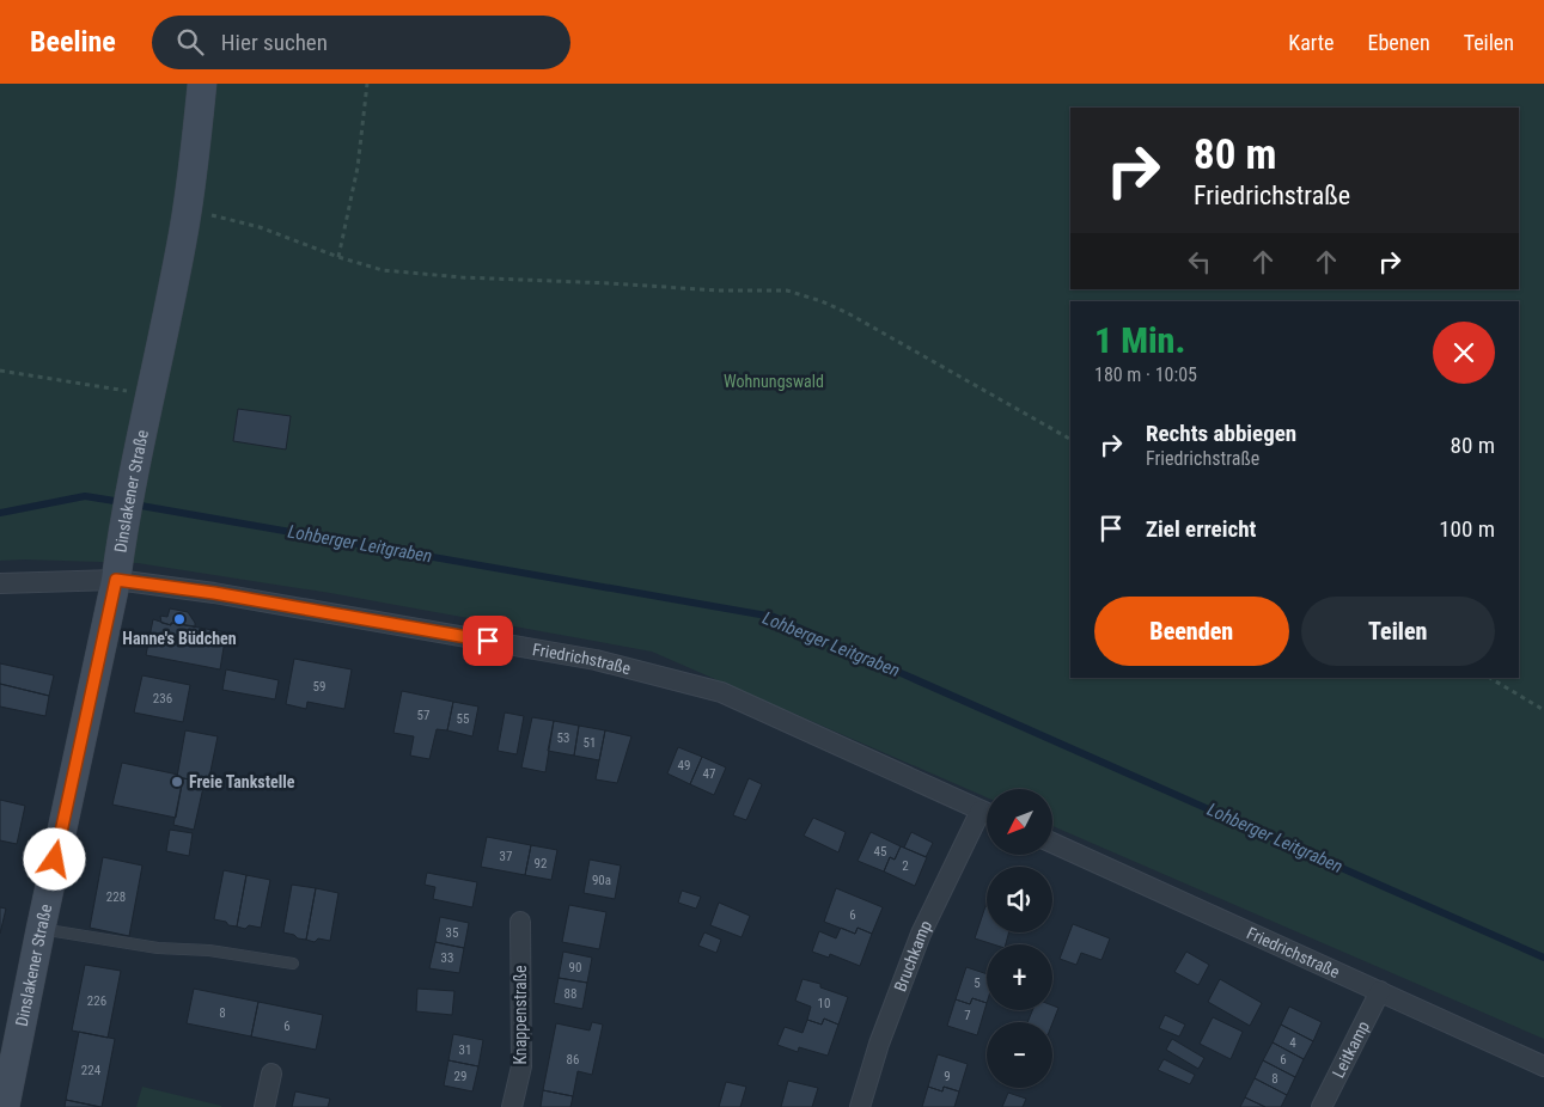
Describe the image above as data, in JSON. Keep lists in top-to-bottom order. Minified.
{"streets":{"main road":["Dinslakener Straße"],"street":["Friedrichstraße","Bruchkamp","Knappenstraße","Leitkamp"]},"crossings":[["Dinslakener Straße","Friedrichstraße"],["Friedrichstraße","Leitkamp"]],"water":["Lohberger Leitgraben"],"parks":["Wohnungswald"],"places":["Hanne's Büdchen","Freie Tankstelle"],"house_numbers":["59","236","57","55","53","51","49","47","45","37","92","2","90a","228","6","35","33","90","5","88","226","10","8","7","6","4","31","86","6","224","29","9","8"],"north":"bottom left","page":{"header":"Beeline","search":"Hier suchen","nav":["Karte","Ebenen","Teilen"],"turn":["80 m","Friedrichstraße"],"heading":["1 Min.","180 m · 10:05"],"list":[{"name":"Rechts abbiegen","note":"Friedrichstraße","value":"80 m"},{"name":"Ziel erreicht","value":"100 m"}],"buttons":["Beenden","Teilen"],"map_buttons":["+","−"]}}
